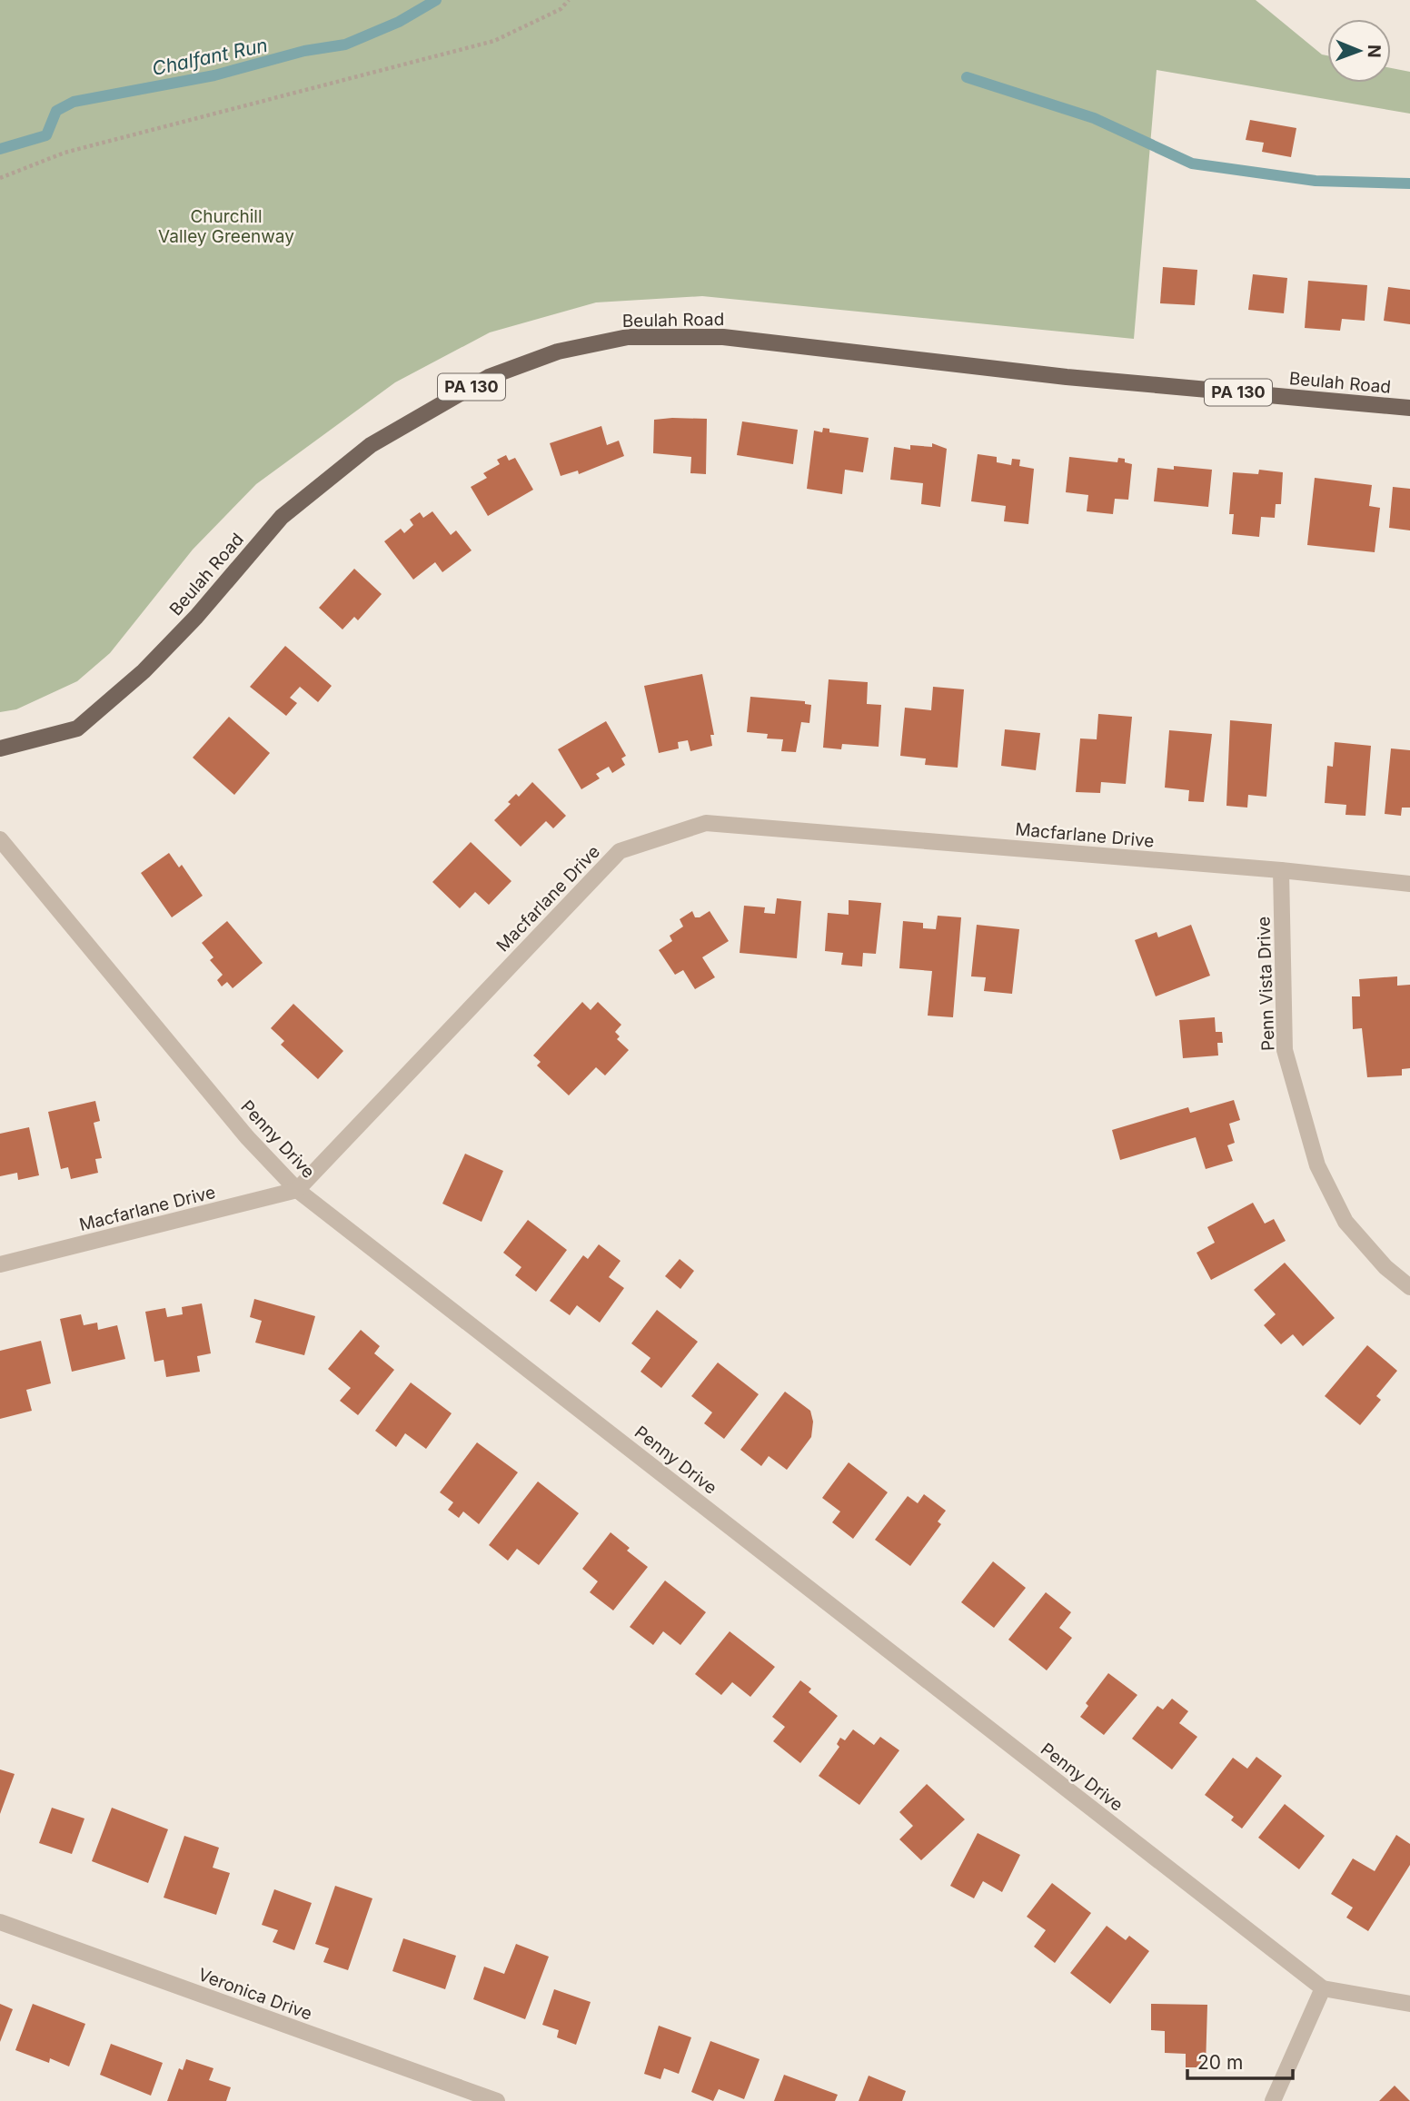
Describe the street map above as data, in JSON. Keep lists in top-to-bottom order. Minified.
{"streets":{"main road":["Beulah Road","PA 130"],"street":["Macfarlane Drive","Penn Vista Drive","Penny Drive","Veronica Drive"]},"crossings":[["Macfarlane Drive","Penn Vista Drive"],["Macfarlane Drive","Penny Drive"]],"water":["Chalfant Run"],"parks":["Churchill Valley Greenway"],"scale_bar":"20 m","north":"right"}
